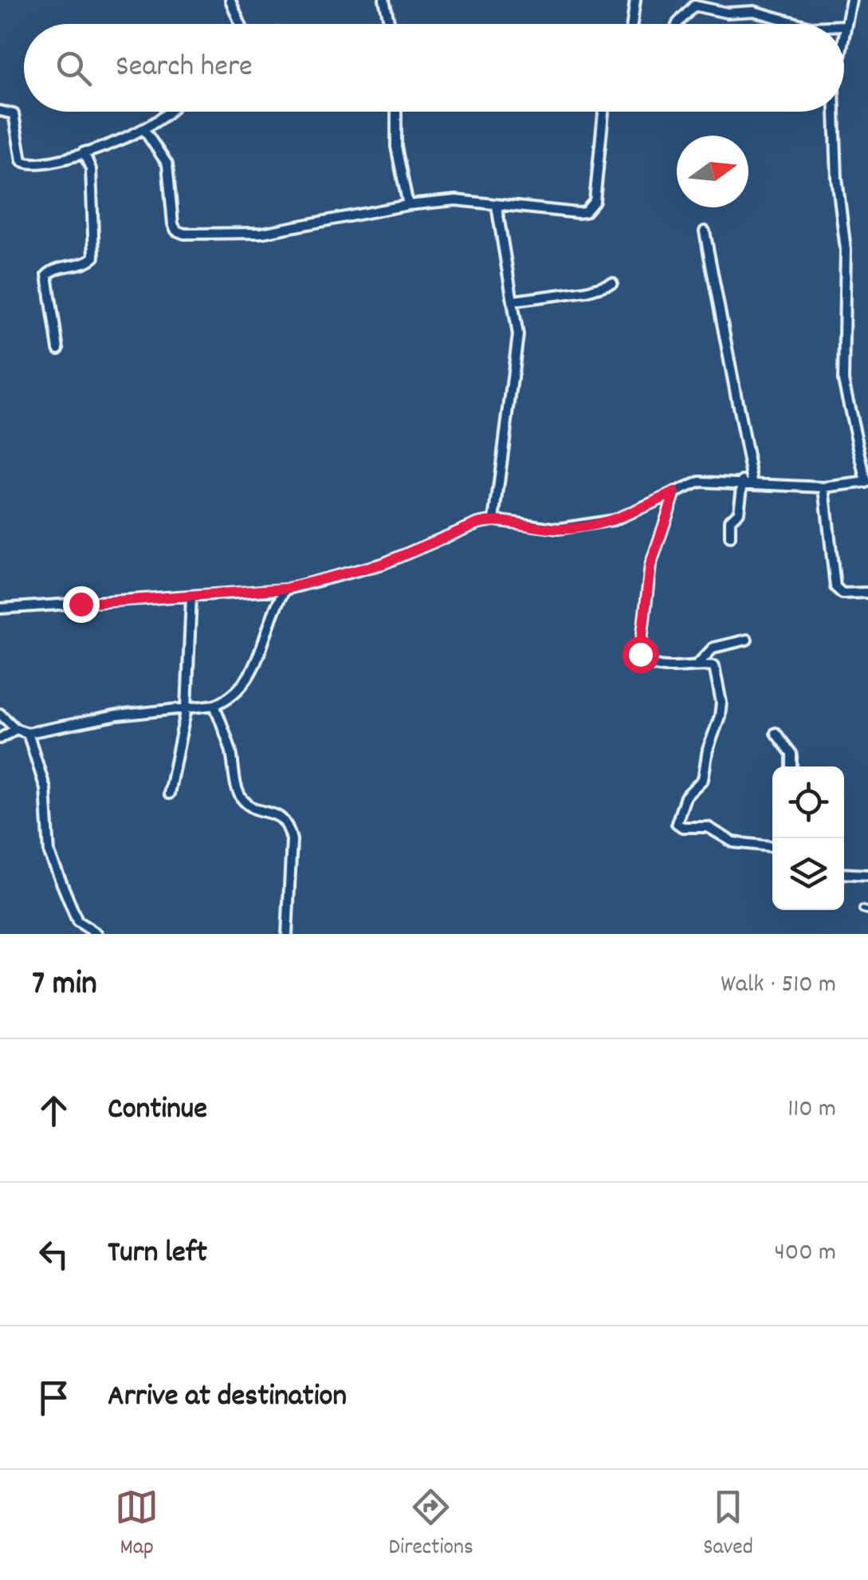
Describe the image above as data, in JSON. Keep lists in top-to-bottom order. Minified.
{"north":"right","page":{"search":"Search here","heading":["7 min","Walk · 510 m"],"list":[["Continue","110 m"],["Turn left","400 m"],"Arrive at destination"],"nav":["Map","Directions","Saved"]}}
